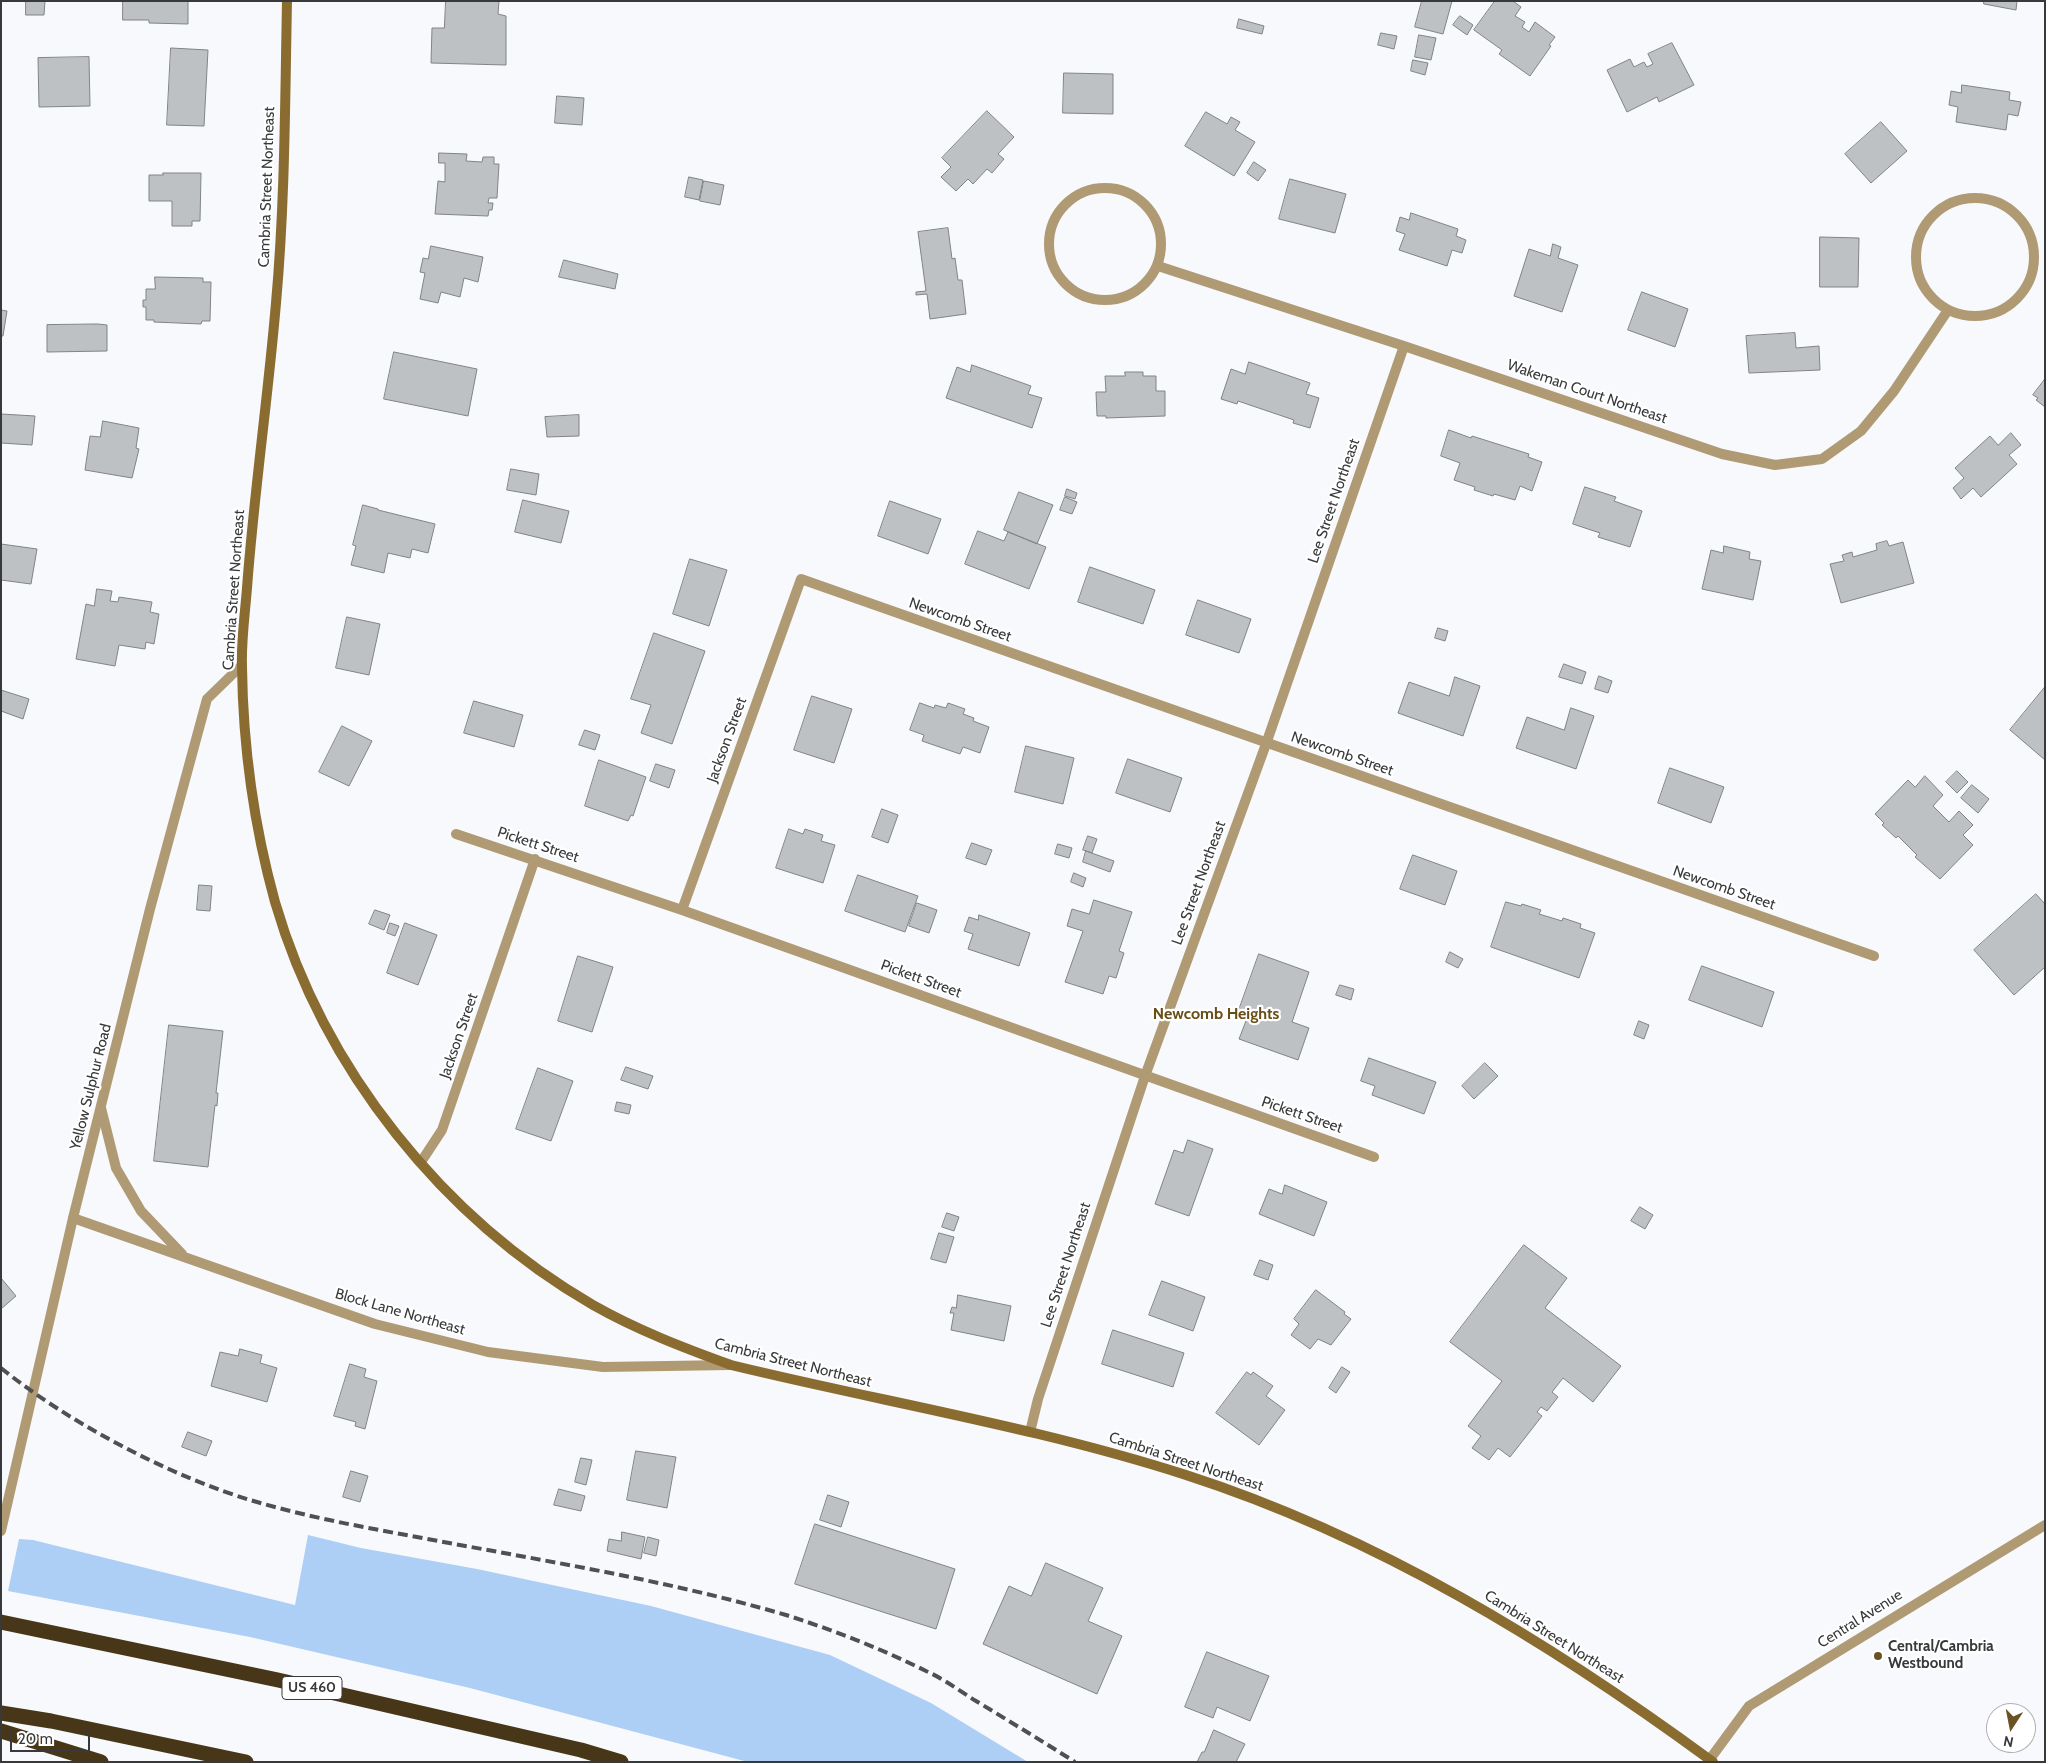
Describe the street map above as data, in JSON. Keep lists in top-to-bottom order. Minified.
{"streets":{"highway":["US 460"],"main road":["Cambria Street Northeast"],"street":["Wakeman Court Northeast","Lee Street Northeast","Newcomb Street","Jackson Street","Pickett Street","Yellow Sulphur Road","Block Lane Northeast","Central Avenue"]},"crossings":[["Cambria Street Northeast","Lee Street Northeast"],["Cambria Street Northeast","Jackson Street"],["Cambria Street Northeast","Yellow Sulphur Road"],["Cambria Street Northeast","Block Lane Northeast"],["Cambria Street Northeast","Central Avenue"],["Wakeman Court Northeast","Lee Street Northeast"],["Lee Street Northeast","Newcomb Street"],["Lee Street Northeast","Pickett Street"],["Newcomb Street","Jackson Street"],["Jackson Street","Pickett Street"],["Yellow Sulphur Road","Block Lane Northeast"]],"districts":["Newcomb Heights"],"places":["Central/Cambria Westbound"],"scale_bar":"20 m","north":"bottom"}
